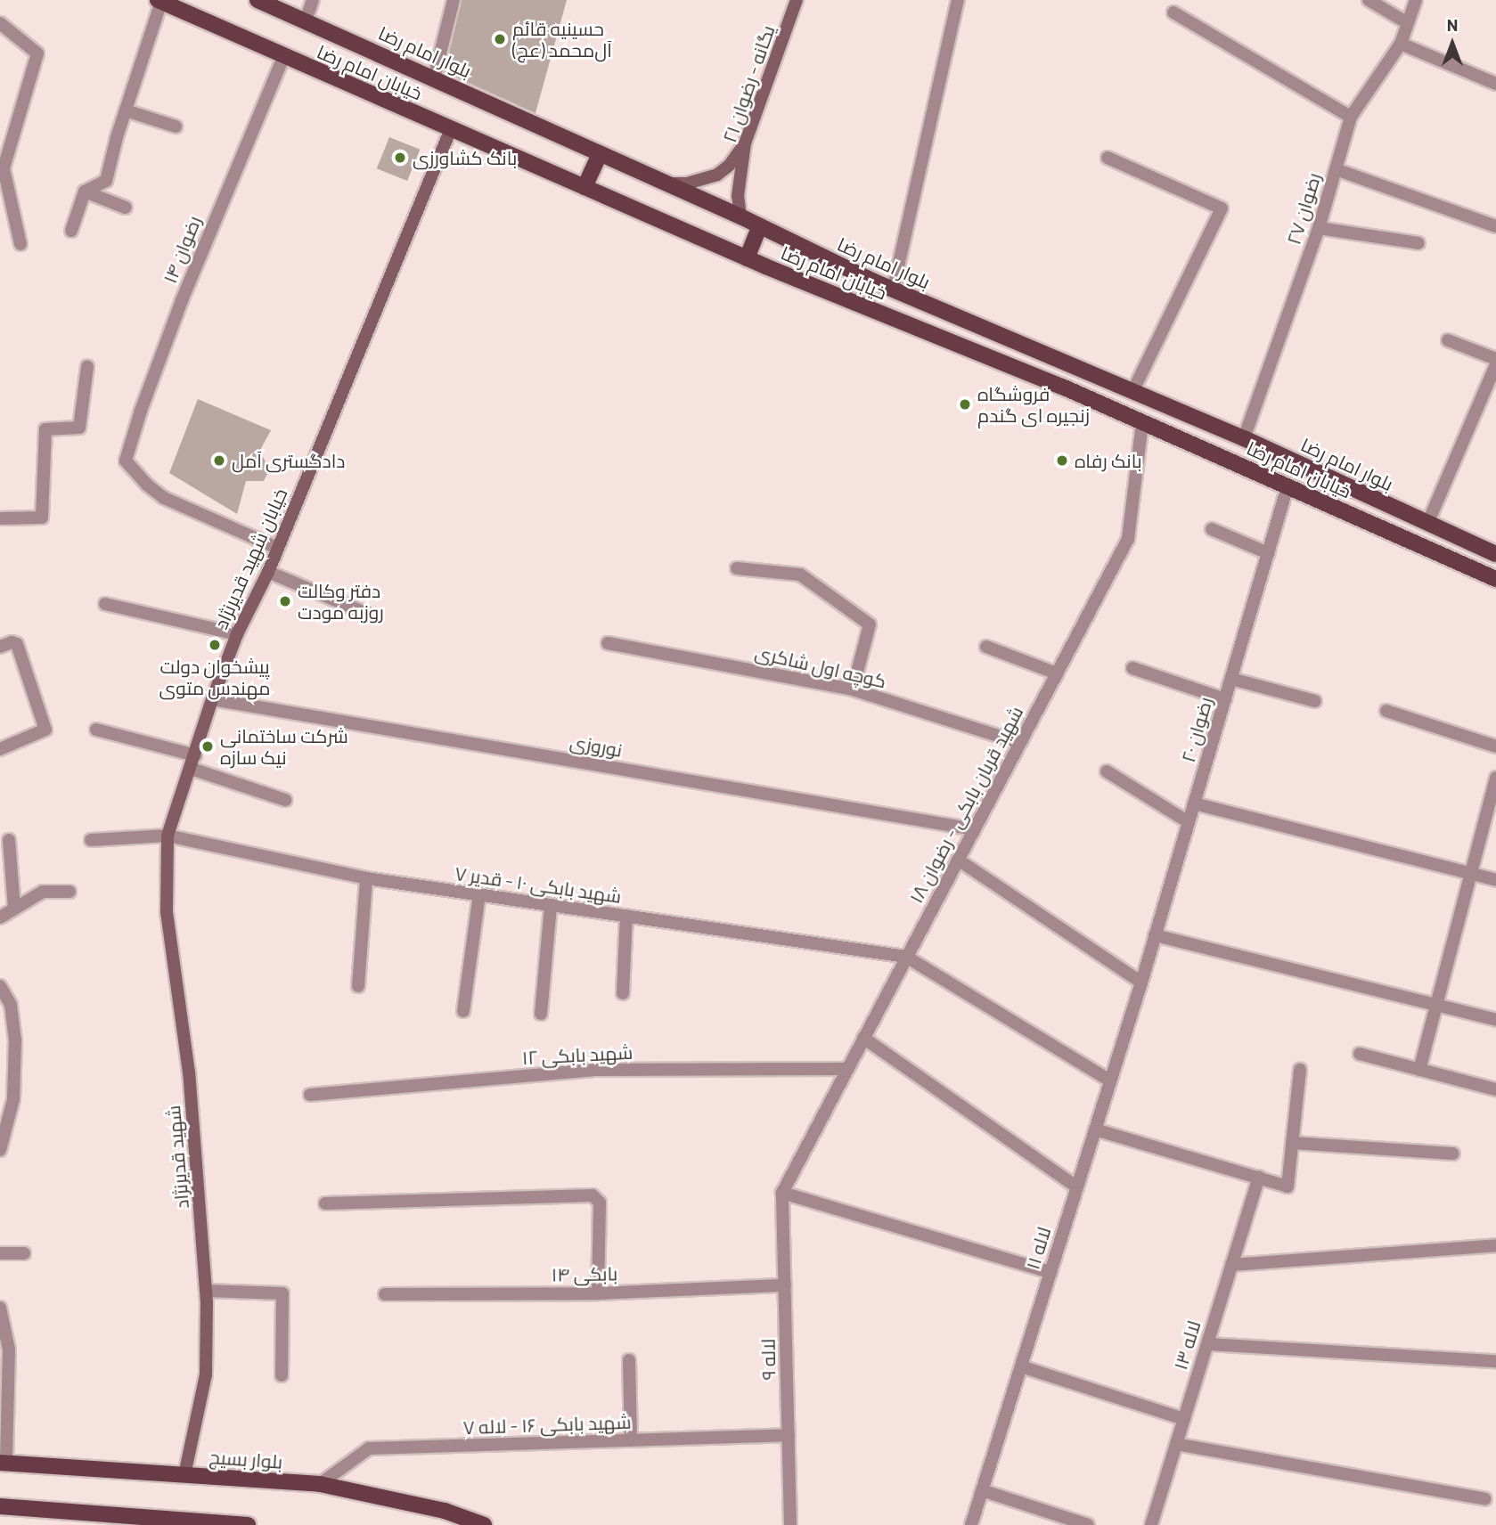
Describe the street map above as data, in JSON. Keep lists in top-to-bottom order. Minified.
{"streets":{"main road":["بلوار امام رضا","خیابان امام رضا","بلوار بسیج"],"street":["یگانه - رضوان ۲۱","رضوان ۲۷","رضوان ۱۴","خيابان شهيد قديرنژاد","کوچه اول شاکری","رضوان ۲۰","نوروزی","شهید قربان بابکی - رضوان ۱۸","شهید بابکی ۱۰ - قدیر ۷","شهید بابکی ۱۲","شهید قدیرنژاد","لاله ۱۱","بابکی ۱۴","لاله ۱۳","لاله ۹","شهید بابکی ۱۶ - لاله ۷"]},"crossings":[["بلوار امام رضا","یگانه - رضوان ۲۱"],["بلوار امام رضا","رضوان ۲۷"],["خیابان امام رضا","رضوان ۱۴"],["خیابان امام رضا","خيابان شهيد قديرنژاد"],["خیابان امام رضا","رضوان ۲۰"],["خیابان امام رضا","شهید قربان بابکی - رضوان ۱۸"],["رضوان ۱۴","خيابان شهيد قديرنژاد"],["خيابان شهيد قديرنژاد","نوروزی"],["خيابان شهيد قديرنژاد","شهید بابکی ۱۰ - قدیر ۷"],["خيابان شهيد قديرنژاد","شهید قدیرنژاد"],["کوچه اول شاکری","شهید قربان بابکی - رضوان ۱۸"],["رضوان ۲۰","لاله ۱۱"],["نوروزی","شهید قربان بابکی - رضوان ۱۸"],["شهید قربان بابکی - رضوان ۱۸","شهید بابکی ۱۰ - قدیر ۷"],["شهید قربان بابکی - رضوان ۱۸","شهید بابکی ۱۲"],["شهید قربان بابکی - رضوان ۱۸","لاله ۹"],["شهید بابکی ۱۰ - قدیر ۷","شهید قدیرنژاد"],["شهید قدیرنژاد","بلوار بسیج"],["بابکی ۱۴","لاله ۹"],["لاله ۹","شهید بابکی ۱۶ - لاله ۷"],["شهید بابکی ۱۶ - لاله ۷","بلوار بسیج"]],"places":["حسینیه قائم آل‌محمد (عج)","بانک کشاورزی","فروشگاه زنجیره ای گندم","دادگستری آمل","بانک رفاه","دفتر وکالت روزبه مودت","پیشخوان دولت مهندس متوی","شرکت ساختمانی نیک سازه"],"north":"top"}
